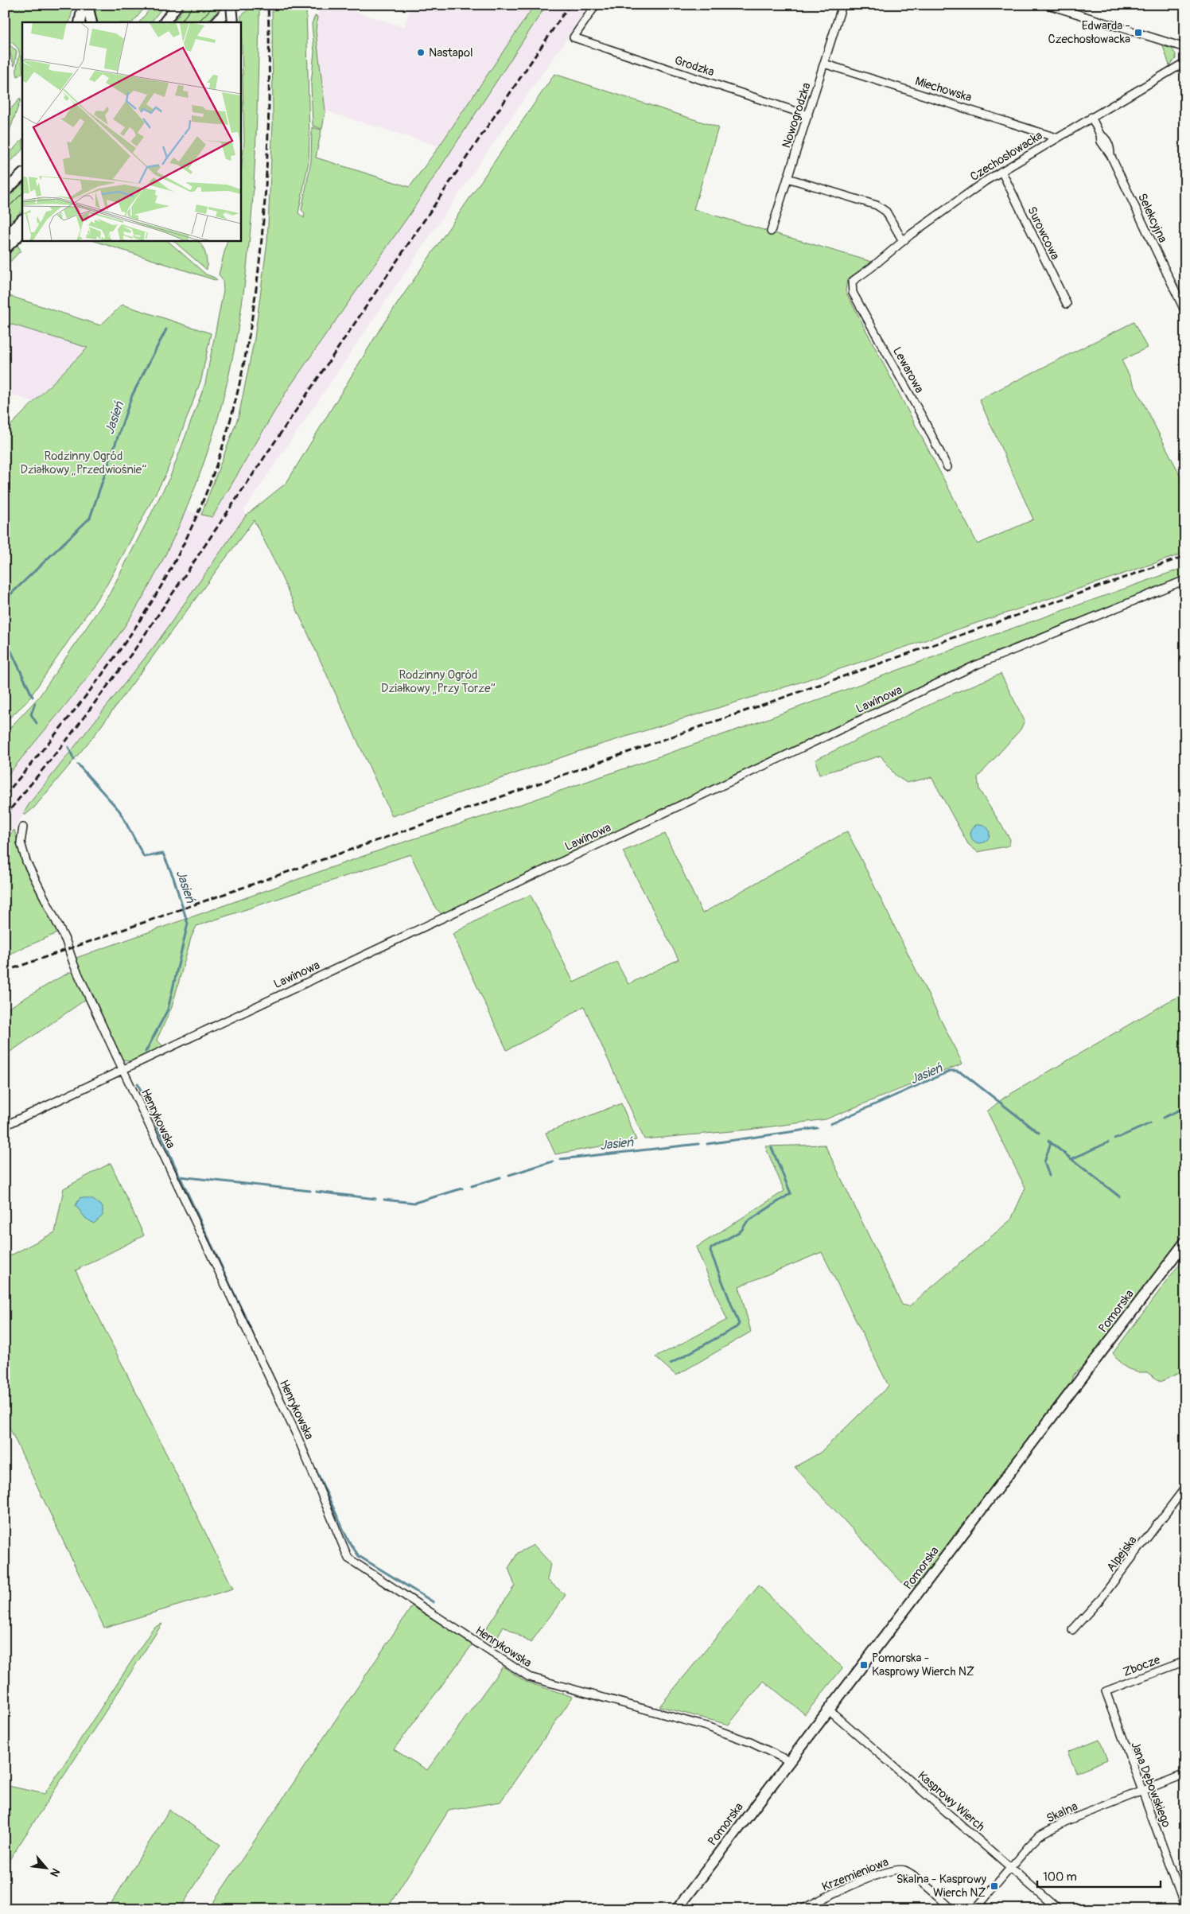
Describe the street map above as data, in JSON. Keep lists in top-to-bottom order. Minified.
{"streets":{"street":["Grodzka","Miechowska","Nowogrodzka","Czechosłowacka","Selekcyjna","Surowcowa","Lewarowa","Lawinowa","Henrykowska","Pomorska","Alpejska","Zbocze","Jana Dębowskiego","Kasprowy Wierch","Skalna","Krzemieniowa"]},"crossings":[["Grodzka","Nowogrodzka"],["Miechowska","Nowogrodzka"],["Miechowska","Czechosłowacka"],["Czechosłowacka","Selekcyjna"],["Czechosłowacka","Surowcowa"],["Czechosłowacka","Lewarowa"],["Lawinowa","Henrykowska"],["Henrykowska","Pomorska"],["Pomorska","Kasprowy Wierch"],["Zbocze","Jana Dębowskiego"],["Jana Dębowskiego","Skalna"],["Kasprowy Wierch","Skalna"]],"water":["Jasień"],"parks":["Rodzinny Ogród Działkowy „Przedwiośnie”","Rodzinny Ogród Działkowy „Przy Torze”"],"places":{"transit":["Edwarda - Czechosłowacka","Pomorska - Kasprowy Wierch NŻ","Skalna - Kasprowy Wierch NŻ"],"other":["Nastapol"]},"scale_bar":"100 m","north":"bottom right"}
